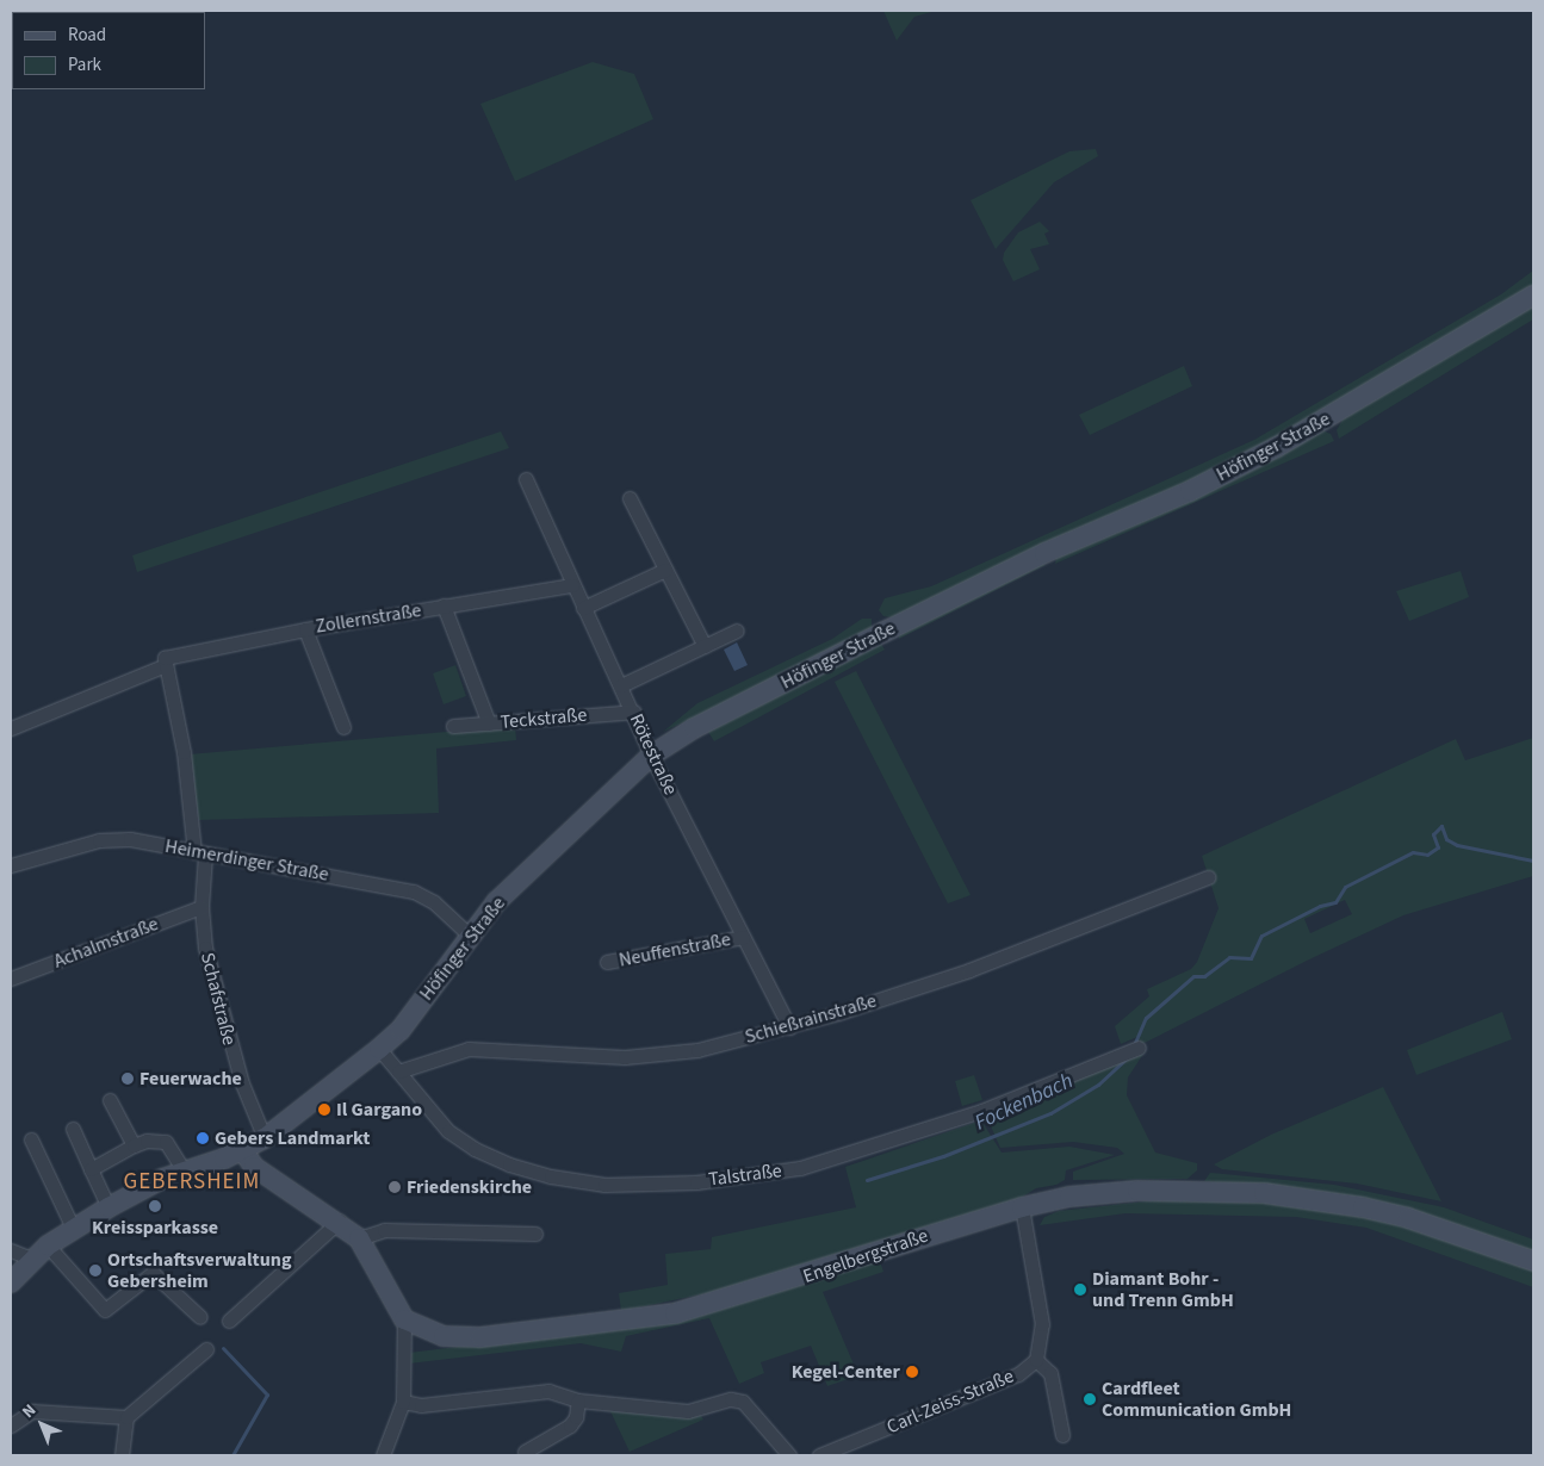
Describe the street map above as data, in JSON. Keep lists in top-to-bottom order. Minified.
{"streets":{"street":["Höfinger Straße","Zollernstraße","Teckstraße","Rötestraße","Heimerdinger Straße","Achalmstraße","Neuffenstraße","Schafstraße","Schießrainstraße","Talstraße","Engelbergstraße","Carl-Zeiss-Straße"]},"crossings":[["Höfinger Straße","Rötestraße"],["Höfinger Straße","Heimerdinger Straße"],["Höfinger Straße","Schafstraße"],["Höfinger Straße","Talstraße"],["Zollernstraße","Rötestraße"],["Zollernstraße","Schafstraße"],["Teckstraße","Rötestraße"],["Rötestraße","Neuffenstraße"],["Rötestraße","Schießrainstraße"],["Heimerdinger Straße","Schafstraße"],["Achalmstraße","Schafstraße"],["Schießrainstraße","Talstraße"],["Engelbergstraße","Carl-Zeiss-Straße"]],"districts":["GEBERSHEIM"],"water":["Fockenbach"],"places":["Feuerwache","Il Gargano","Gebers Landmarkt","Friedenskirche","Kreissparkasse","Ortschaftsverwaltung Gebersheim","Diamant Bohr - und Trenn GmbH","Kegel-Center","Cardfleet Communication GmbH"],"legend":["Road","Park"],"north":"top left"}
